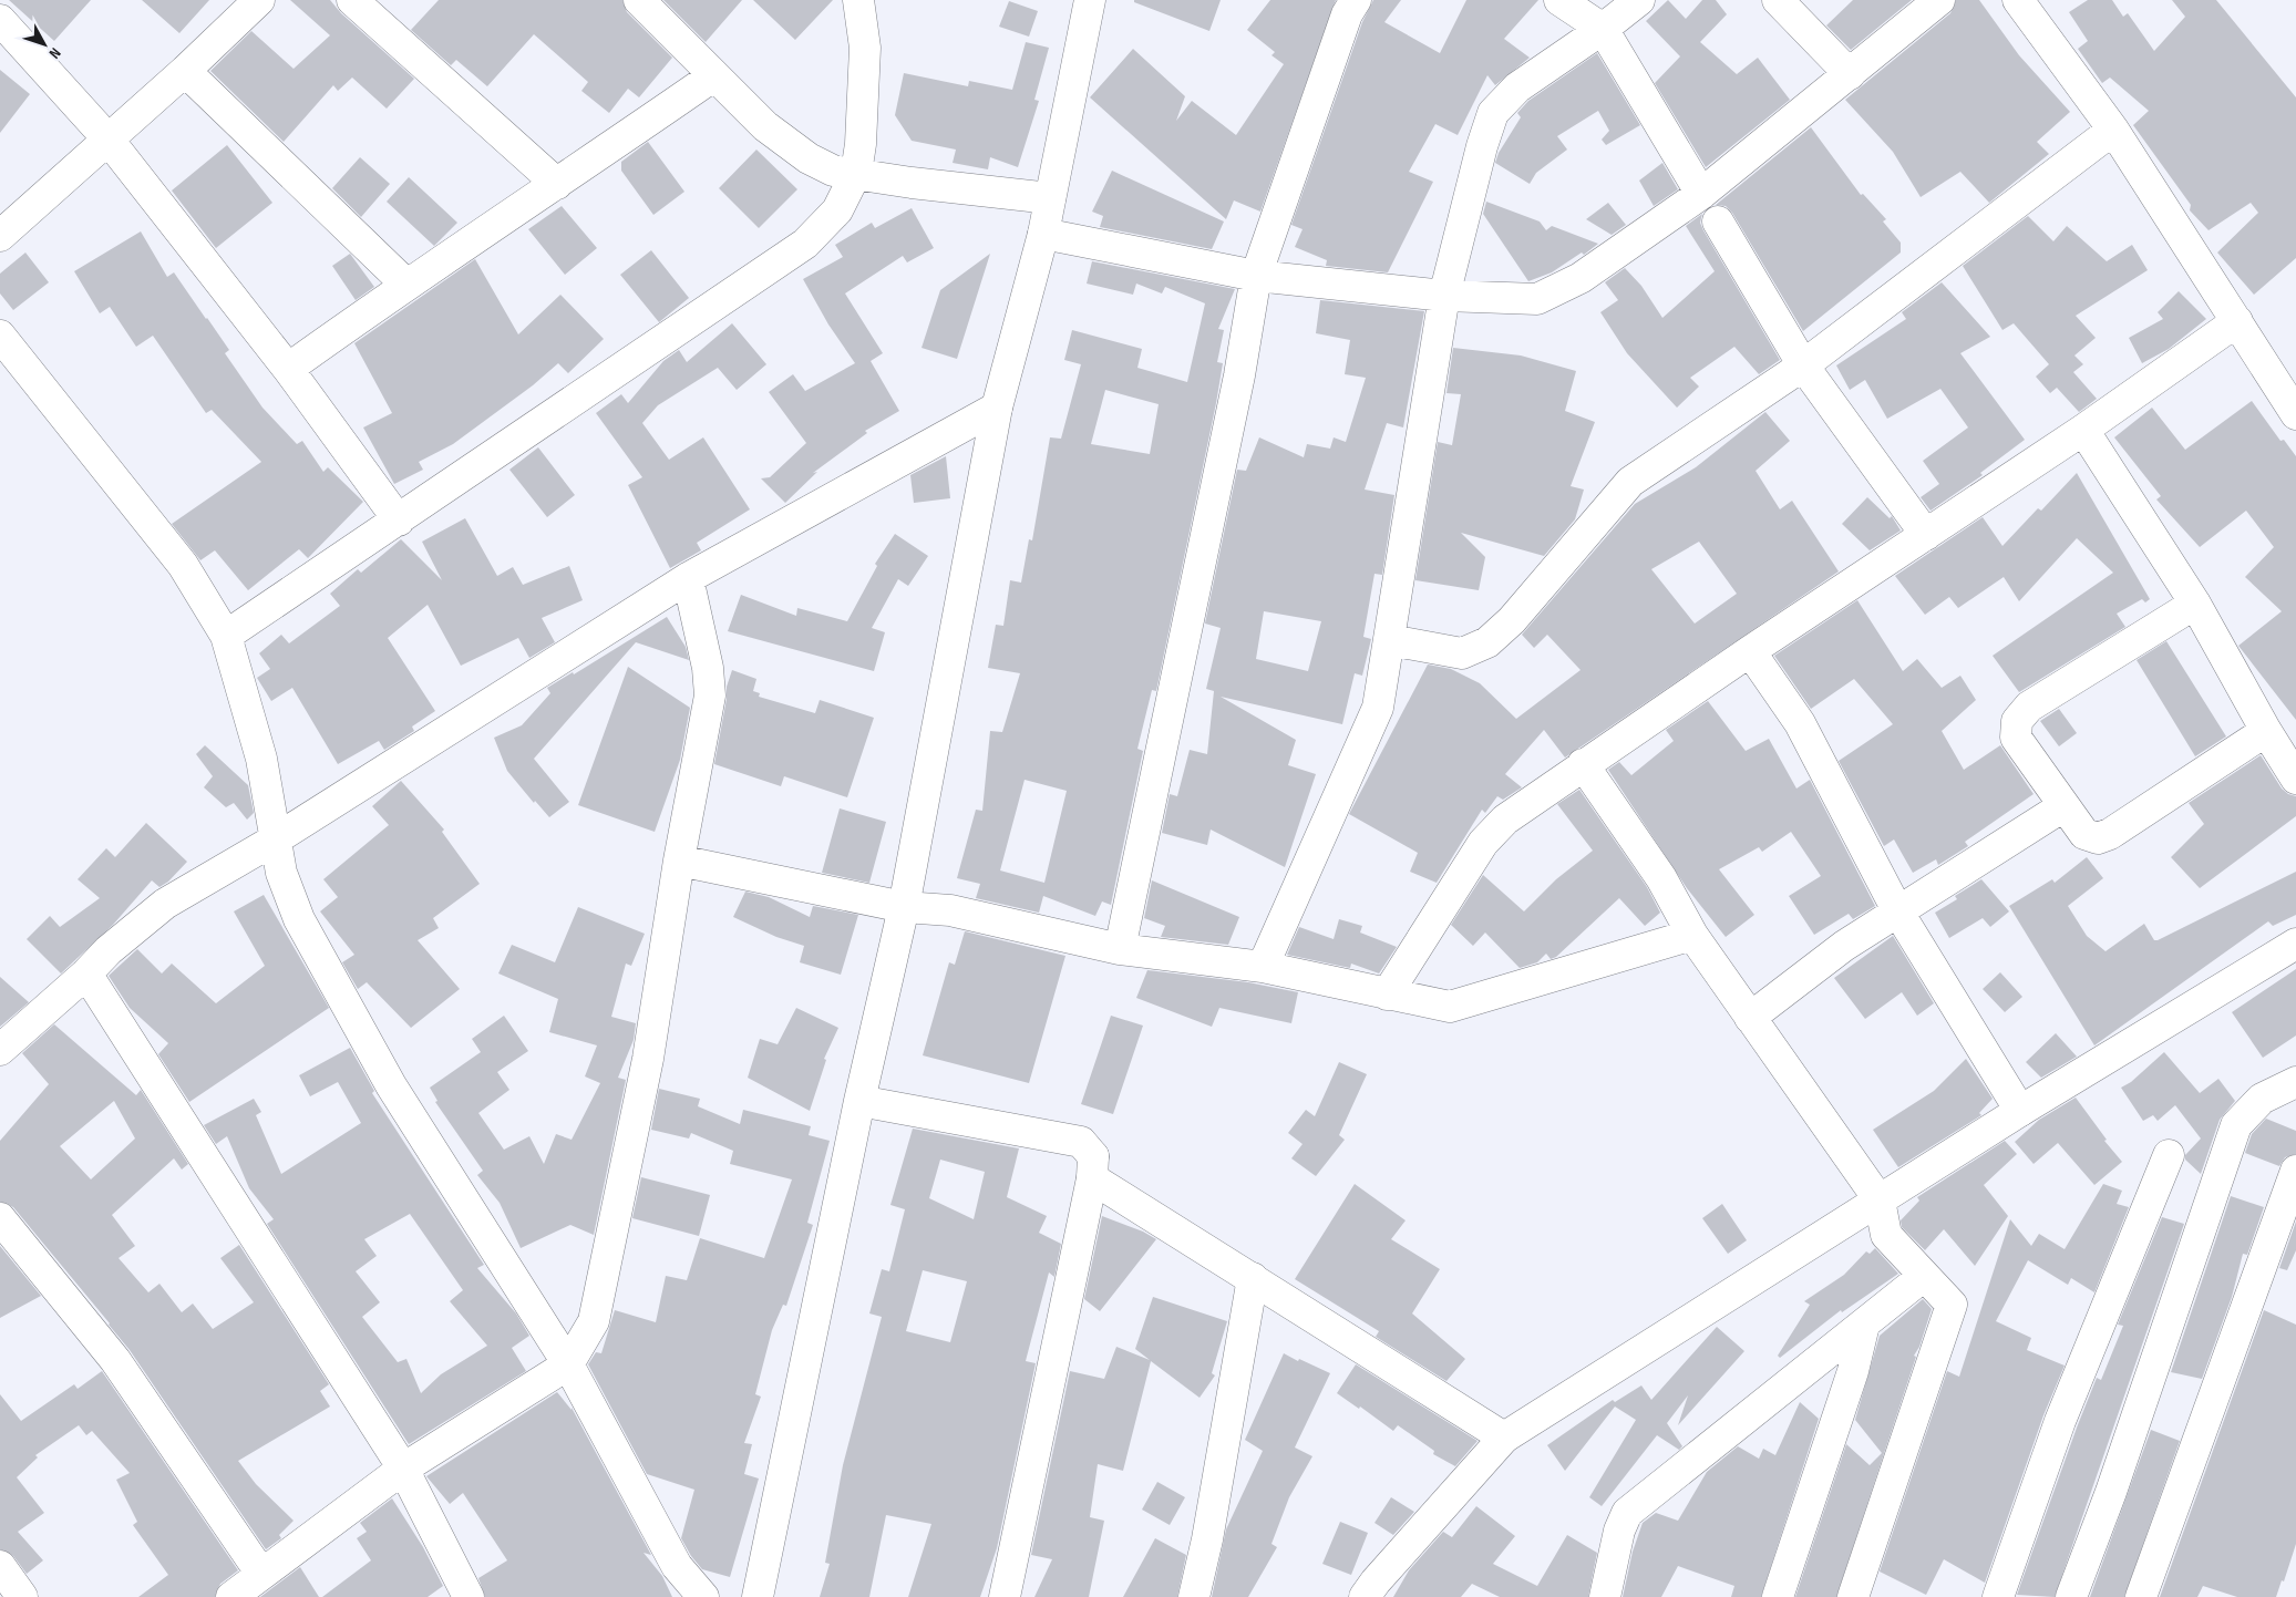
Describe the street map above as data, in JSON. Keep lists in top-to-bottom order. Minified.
{"north":"bottom right"}
